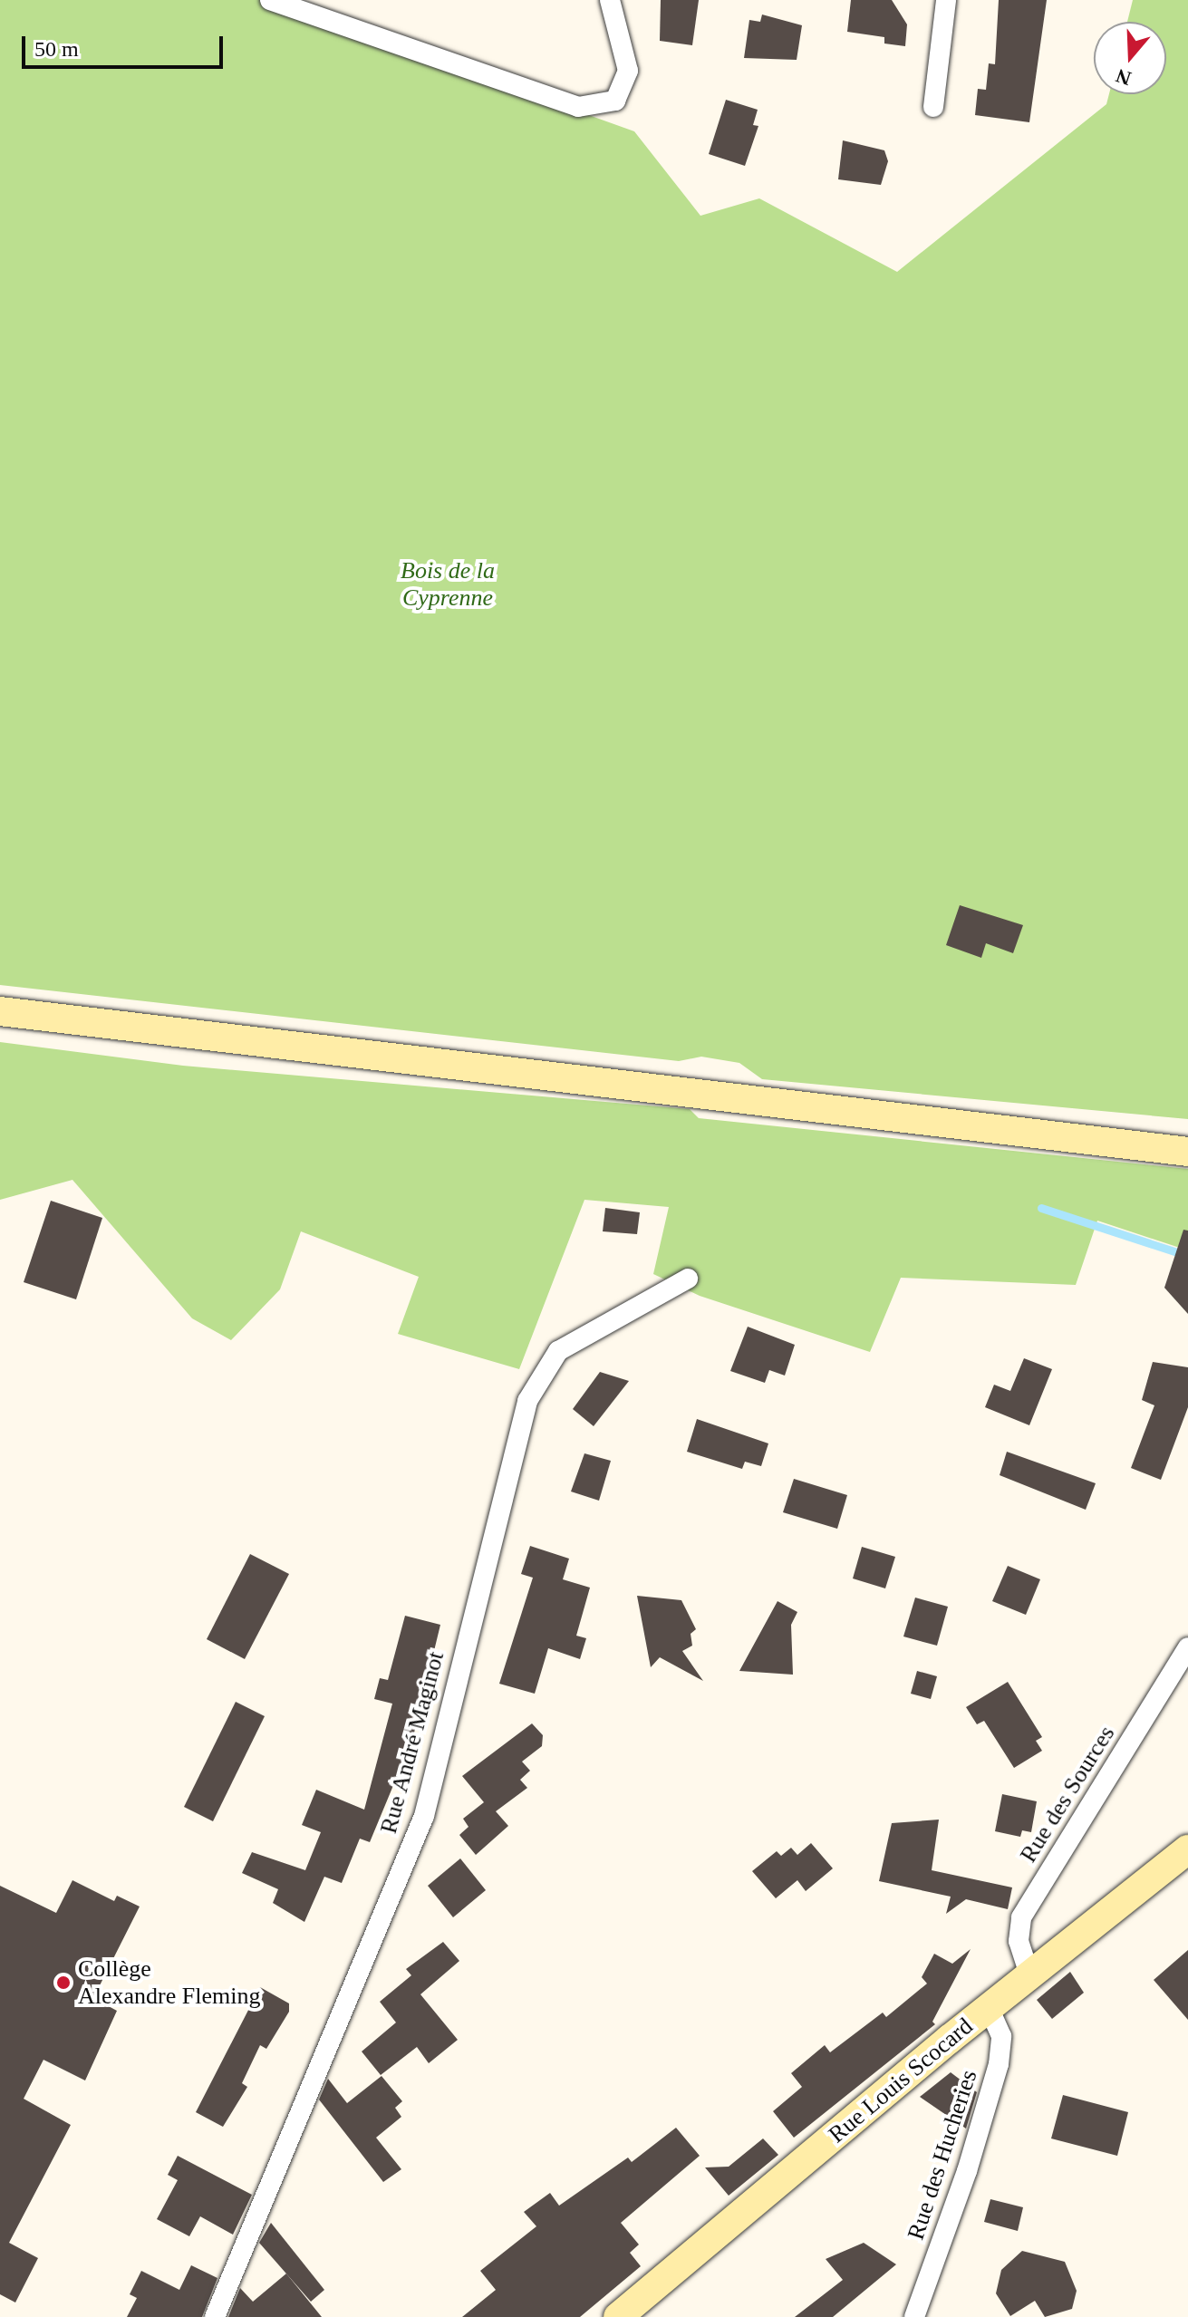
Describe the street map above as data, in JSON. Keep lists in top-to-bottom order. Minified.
{"streets":{"main road":["Rue Louis Scocard"],"street":["Rue André Maginot","Rue des Sources","Rue des Hucheries"]},"crossings":[["Rue des Sources","Rue Louis Scocard"],["Rue Louis Scocard","Rue des Hucheries"]],"parks":["Bois de la Cyprenne"],"places":["Collège Alexandre Fleming"],"scale_bar":"50 m","north":"bottom"}
